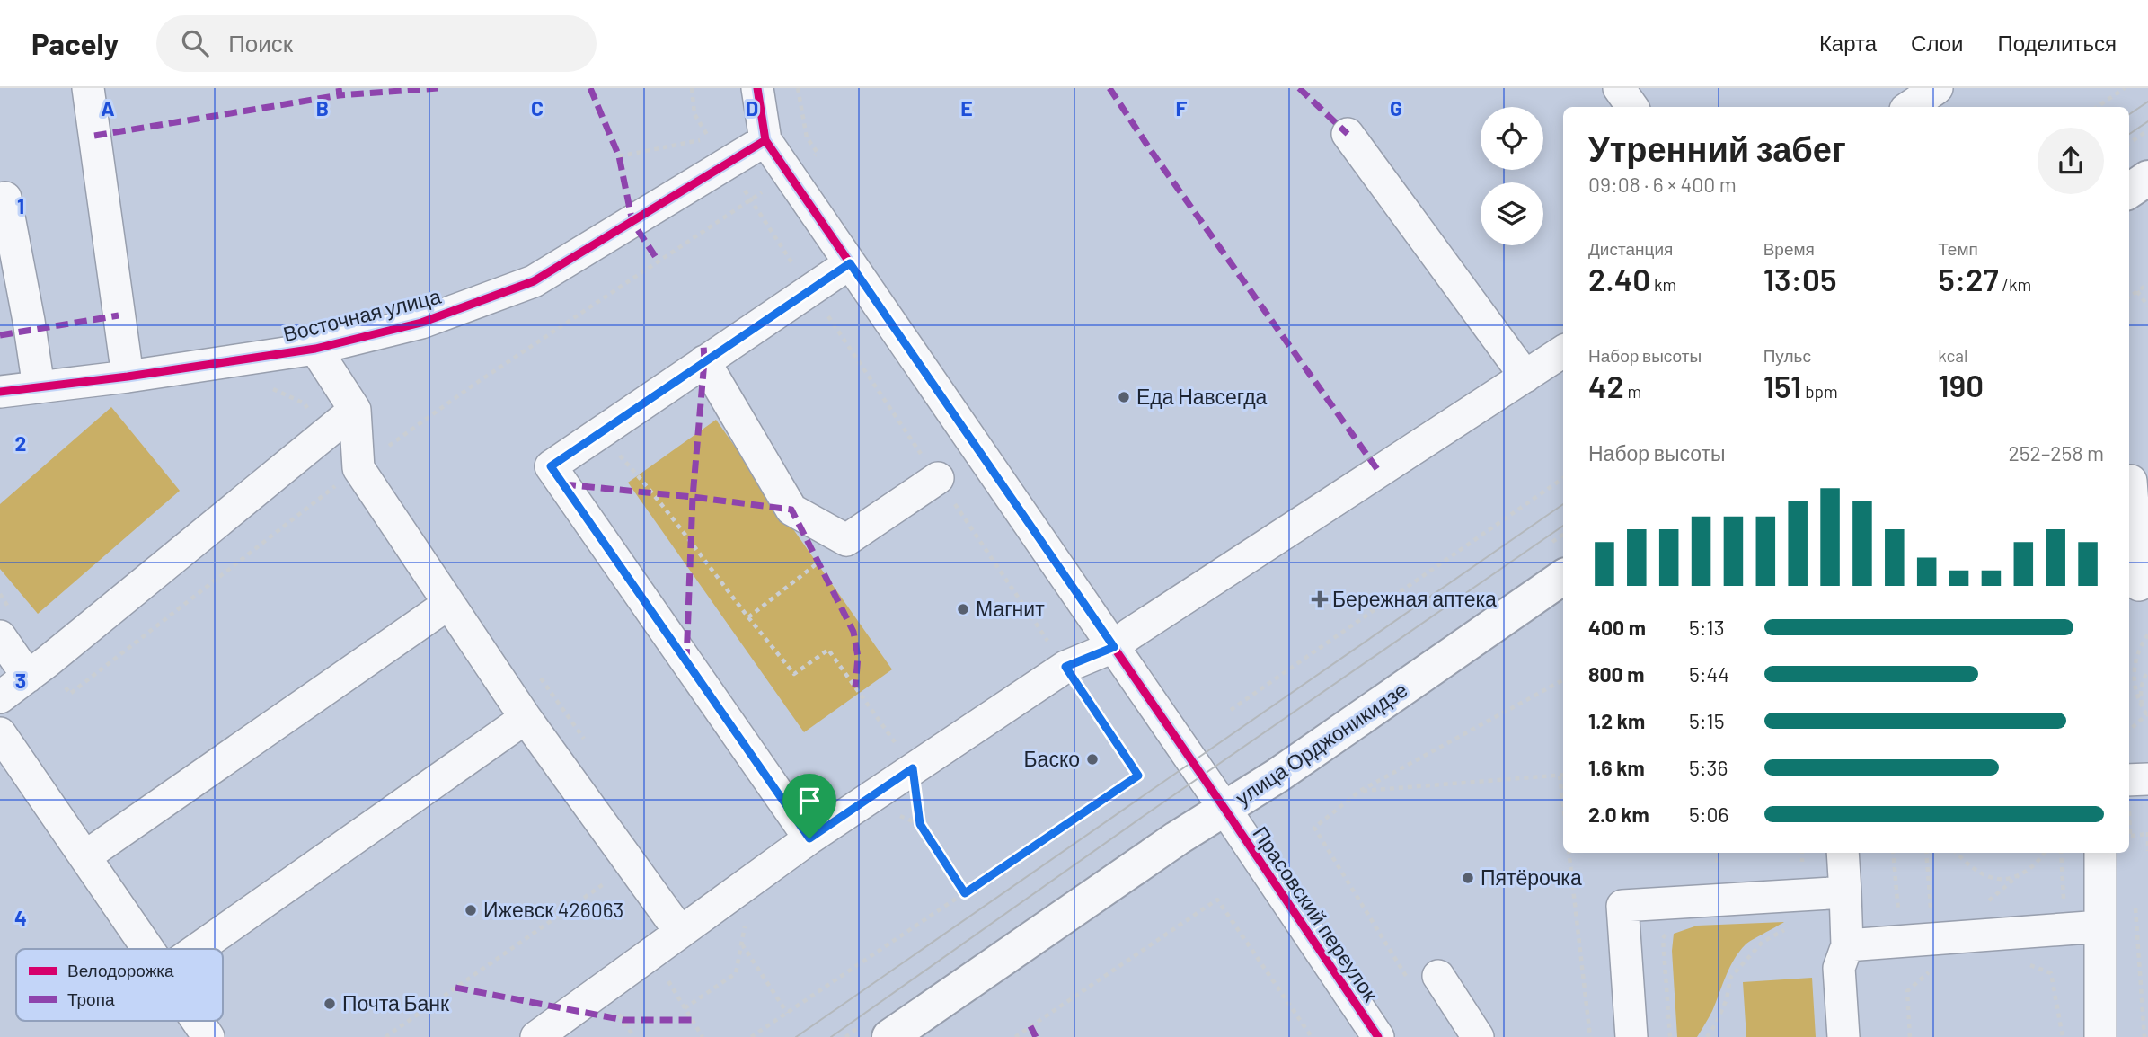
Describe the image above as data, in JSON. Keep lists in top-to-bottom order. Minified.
{"streets":{"main road":["улица Орджоникидзе"],"street":["Восточная улица","Прасовский переулок"]},"crossings":[["Восточная улица","Прасовский переулок"],["улица Орджоникидзе","Прасовский переулок"]],"places":{"other":["Еда Навсегда","Магнит","Баско","Пятёрочка","Ижевск 426063","Почта Банк"],"health":["Бережная аптека"]},"legend":["Велодорожка","Тропа"],"page":{"header":"Pacely","search":"Поиск","nav":["Карта","Слои","Поделиться"],"heading":["Утренний забег","09:08 · 6 × 400 m"],"stats":[["Дистанция","2.40 km"],["Время","13:05"],["Темп","5:27 /km"],["Набор высоты","42 m"],["Пульс","151 bpm"],["kcal","190"]],"chart":["Набор высоты","252–258 m"],"list":[{"name":"400 m","note":"5:13"},{"name":"800 m","note":"5:44"},{"name":"1.2 km","note":"5:15"},{"name":"1.6 km","note":"5:36"},{"name":"2.0 km","note":"5:06"}]},"grid":{"columns":["A","B","C","D","E","F","G"],"rows":["1","2","3","4"]}}
